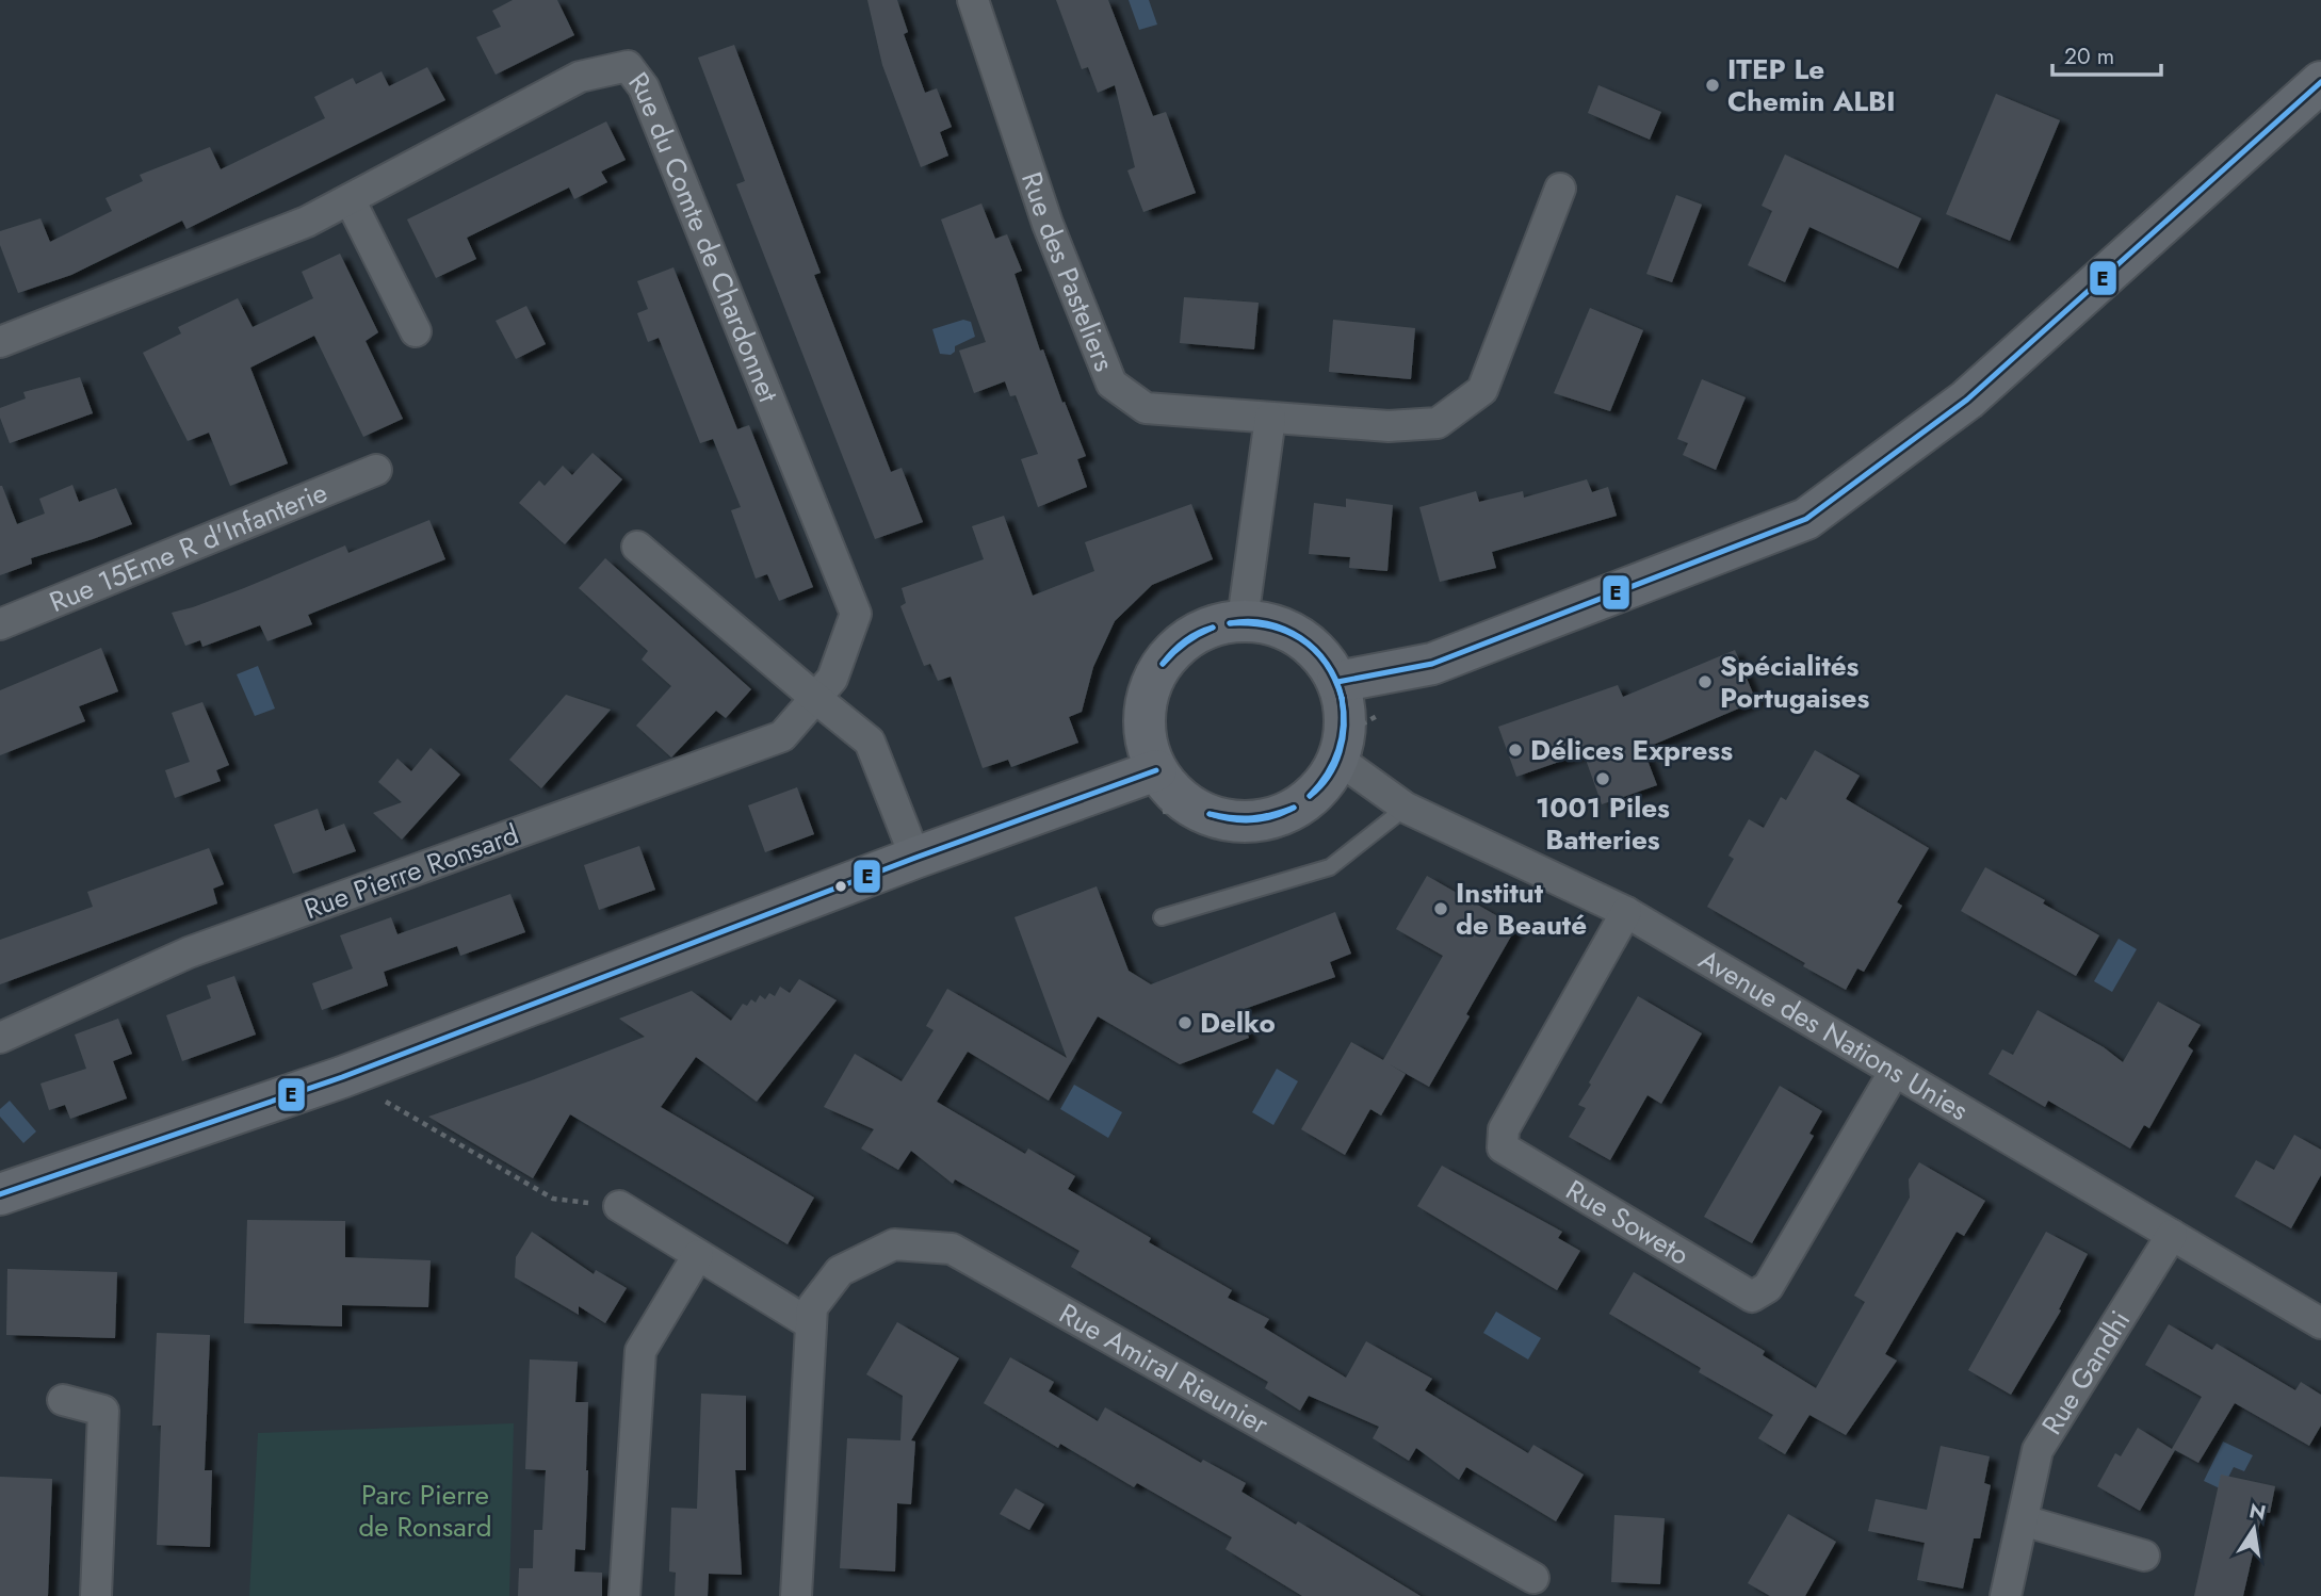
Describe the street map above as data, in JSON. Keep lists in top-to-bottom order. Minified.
{"streets":{"street":["Rue du Comte de Chardonnet","Rue des Pasteliers","Rue 15Eme R d'Infanterie","Rue Pierre Ronsard","Avenue des Nations Unies","Rue Soweto","Rue Amiral Rieunier","Rue Gandhi"]},"crossings":[["Rue du Comte de Chardonnet","Rue Pierre Ronsard"],["Avenue des Nations Unies","Rue Soweto"],["Avenue des Nations Unies","Rue Gandhi"]],"parks":["Parc Pierre de Ronsard"],"places":["ITEP Le Chemin ALBI","Spécialités Portugaises","Délices Express","1001 Piles Batteries","Institut de Beauté","Delko"],"lines":["transit line E"],"scale_bar":"20 m","north":"top"}
